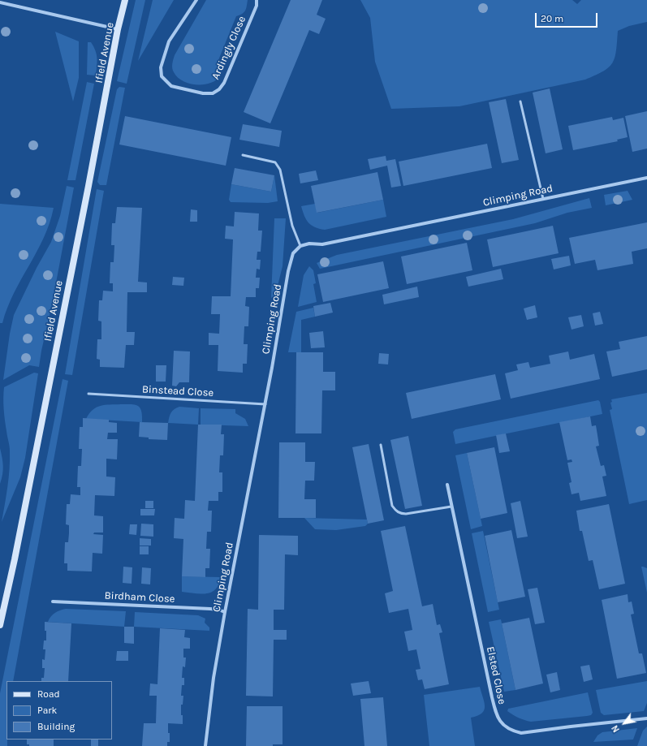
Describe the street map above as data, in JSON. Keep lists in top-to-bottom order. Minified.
{"streets":{"street":["Ardingly Close","Ifield Avenue","Climping Road","Birdham Close","Elsted Close"],"lane":["Binstead Close"]},"crossings":[["Climping Road","Binstead Close"],["Climping Road","Birdham Close"]],"legend":["Road","Park","Building"],"scale_bar":"20 m","north":"bottom left"}
